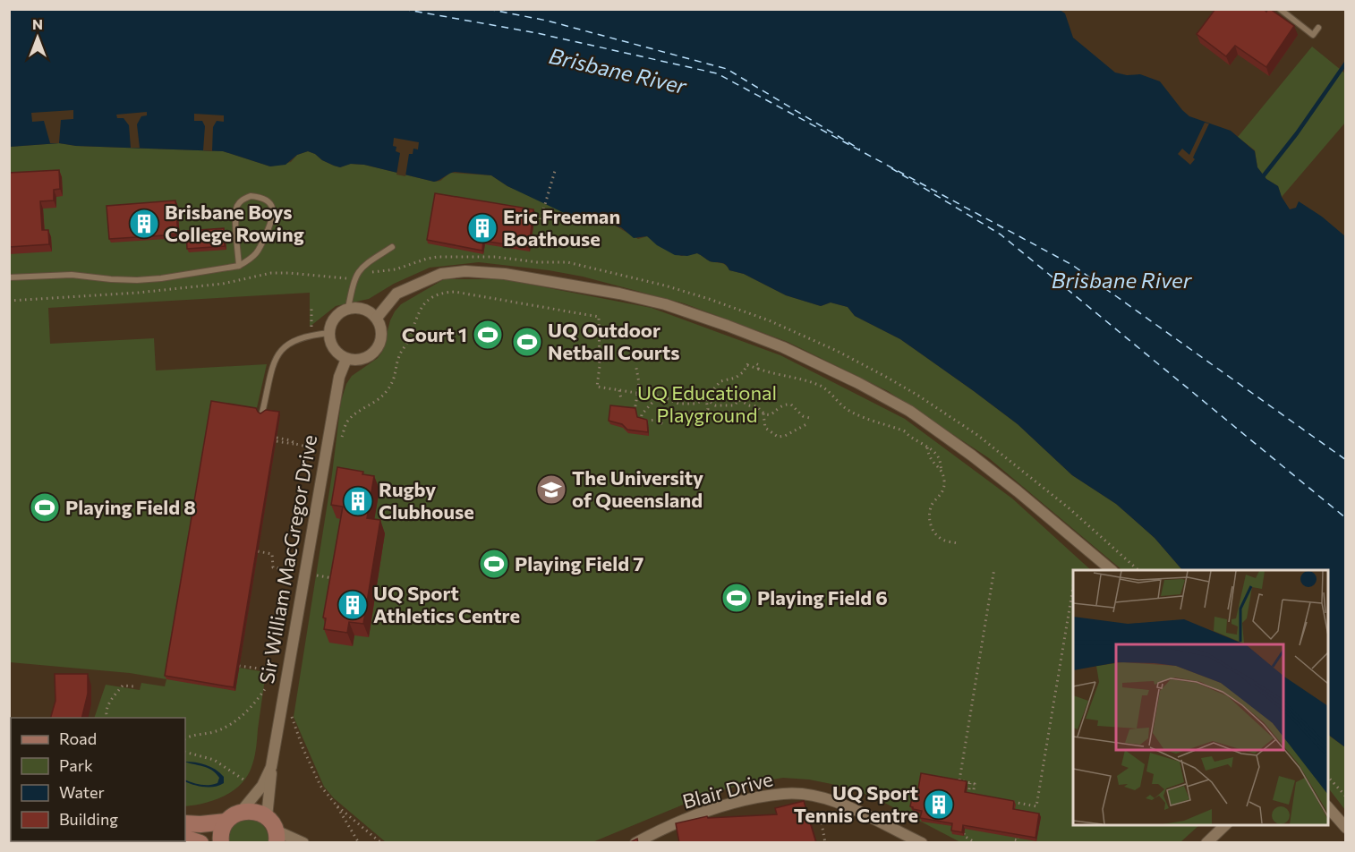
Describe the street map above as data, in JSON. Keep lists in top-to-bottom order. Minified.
{"streets":{"street":["Sir William MacGregor Drive","Blair Drive"]},"water":["Brisbane River"],"parks":["UQ Educational Playground"],"places":{"building":["Brisbane Boys College Rowing","Eric Freeman Boathouse","Rugby Clubhouse","UQ Sport Athletics Centre","UQ Sport Tennis Centre"],"sports":["Court 1","UQ Outdoor Netball Courts","Playing Field 8","Playing Field 7","Playing Field 6"],"school or university":["The University of Queensland"]},"legend":["Road","Park","Water","Building"],"north":"top"}
